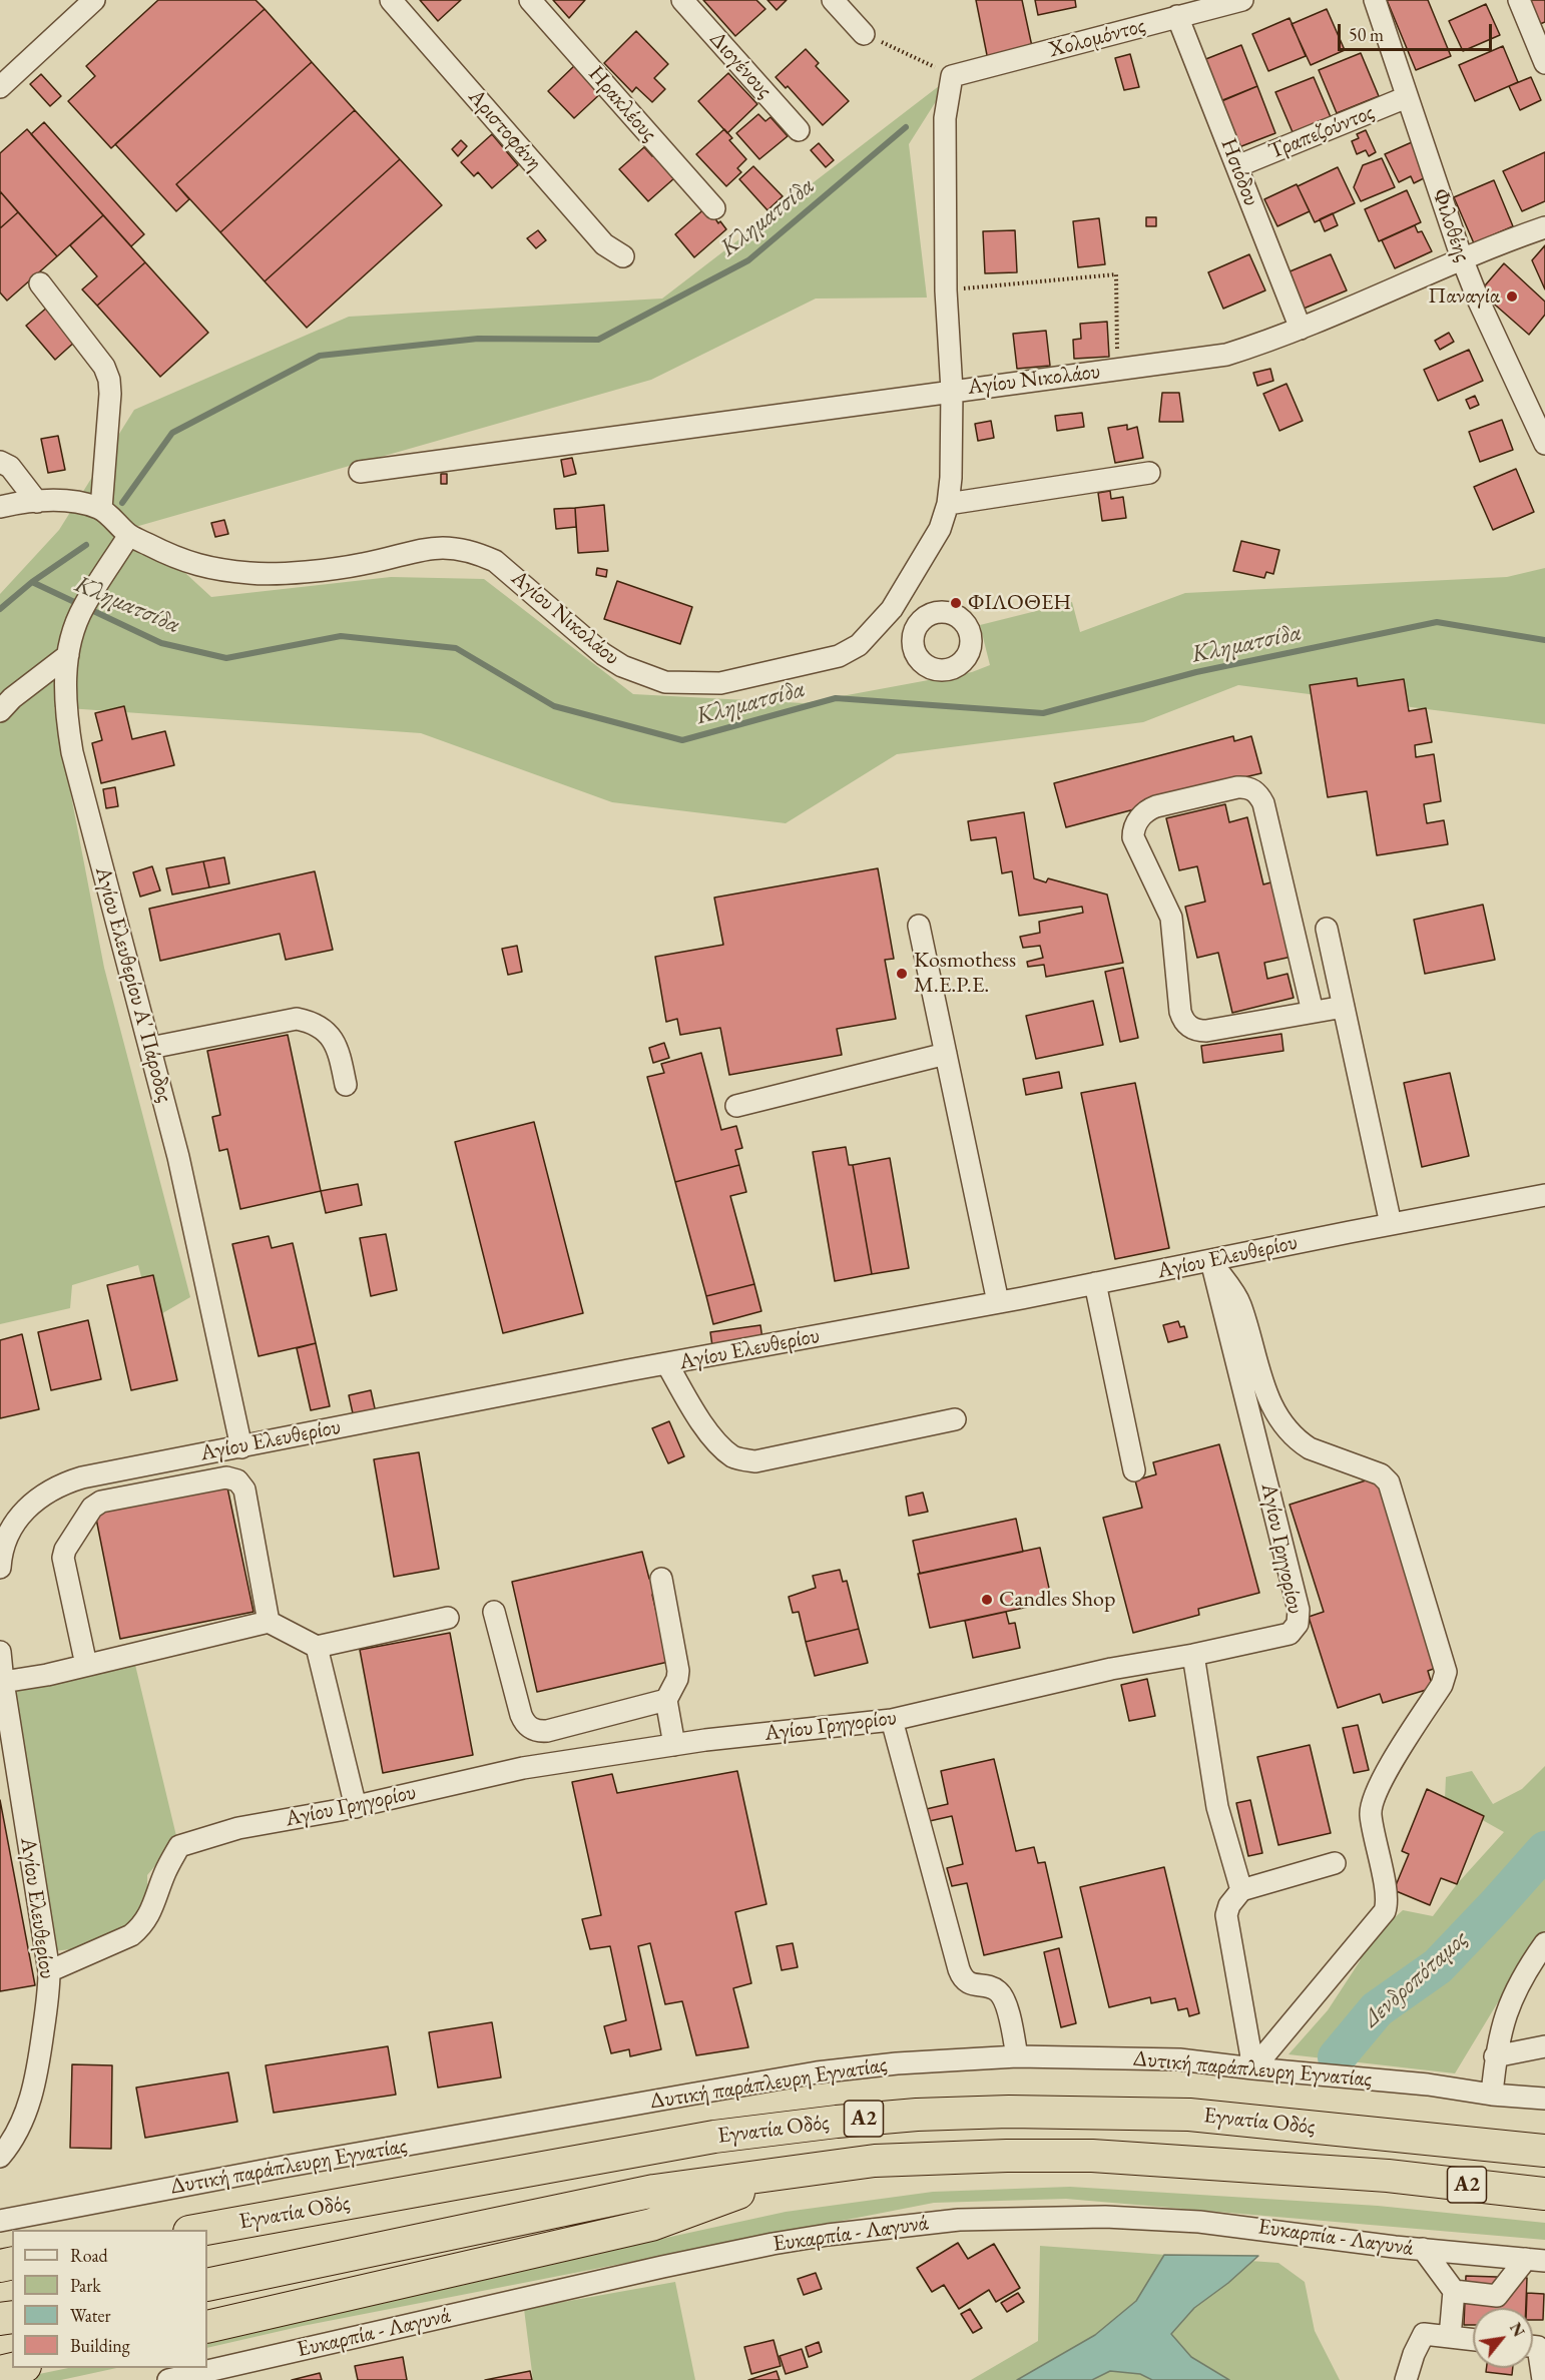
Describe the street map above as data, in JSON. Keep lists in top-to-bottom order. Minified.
{"streets":{"highway":["Α2","Εγνατία Οδός"],"street":["Χολομόντος","Διογένους","Ηρακλέους","Αριστοφάνη","Τραπεζούντος","Ησιόδου","Φιλοθέης","Αγίου Νικολάου","Αγίου Ελευθερίου Α' Πάροδος","Αγίου Ελευθερίου","Αγίου Γρηγορίου","Δυτική παράπλευρη Εγνατίας","Ευκαρπία - Λαγυνά"]},"crossings":[["Χολομόντος","Ησιόδου"],["Τραπεζούντος","Ησιόδου"],["Τραπεζούντος","Φιλοθέης"],["Ησιόδου","Αγίου Νικολάου"],["Φιλοθέης","Αγίου Νικολάου"],["Αγίου Νικολάου","Αγίου Ελευθερίου Α' Πάροδος"],["Αγίου Ελευθερίου Α' Πάροδος","Αγίου Ελευθερίου"],["Αγίου Ελευθερίου","Αγίου Γρηγορίου"]],"water":["Κληματσίδα","Δενδροπόταμος"],"places":["Παναγία","ΦΙΛΟΘΕΗ","Kosmothess M.E.P.E.","Candles Shop"],"legend":["Road","Park","Water","Building"],"scale_bar":"50 m","north":"top right"}
